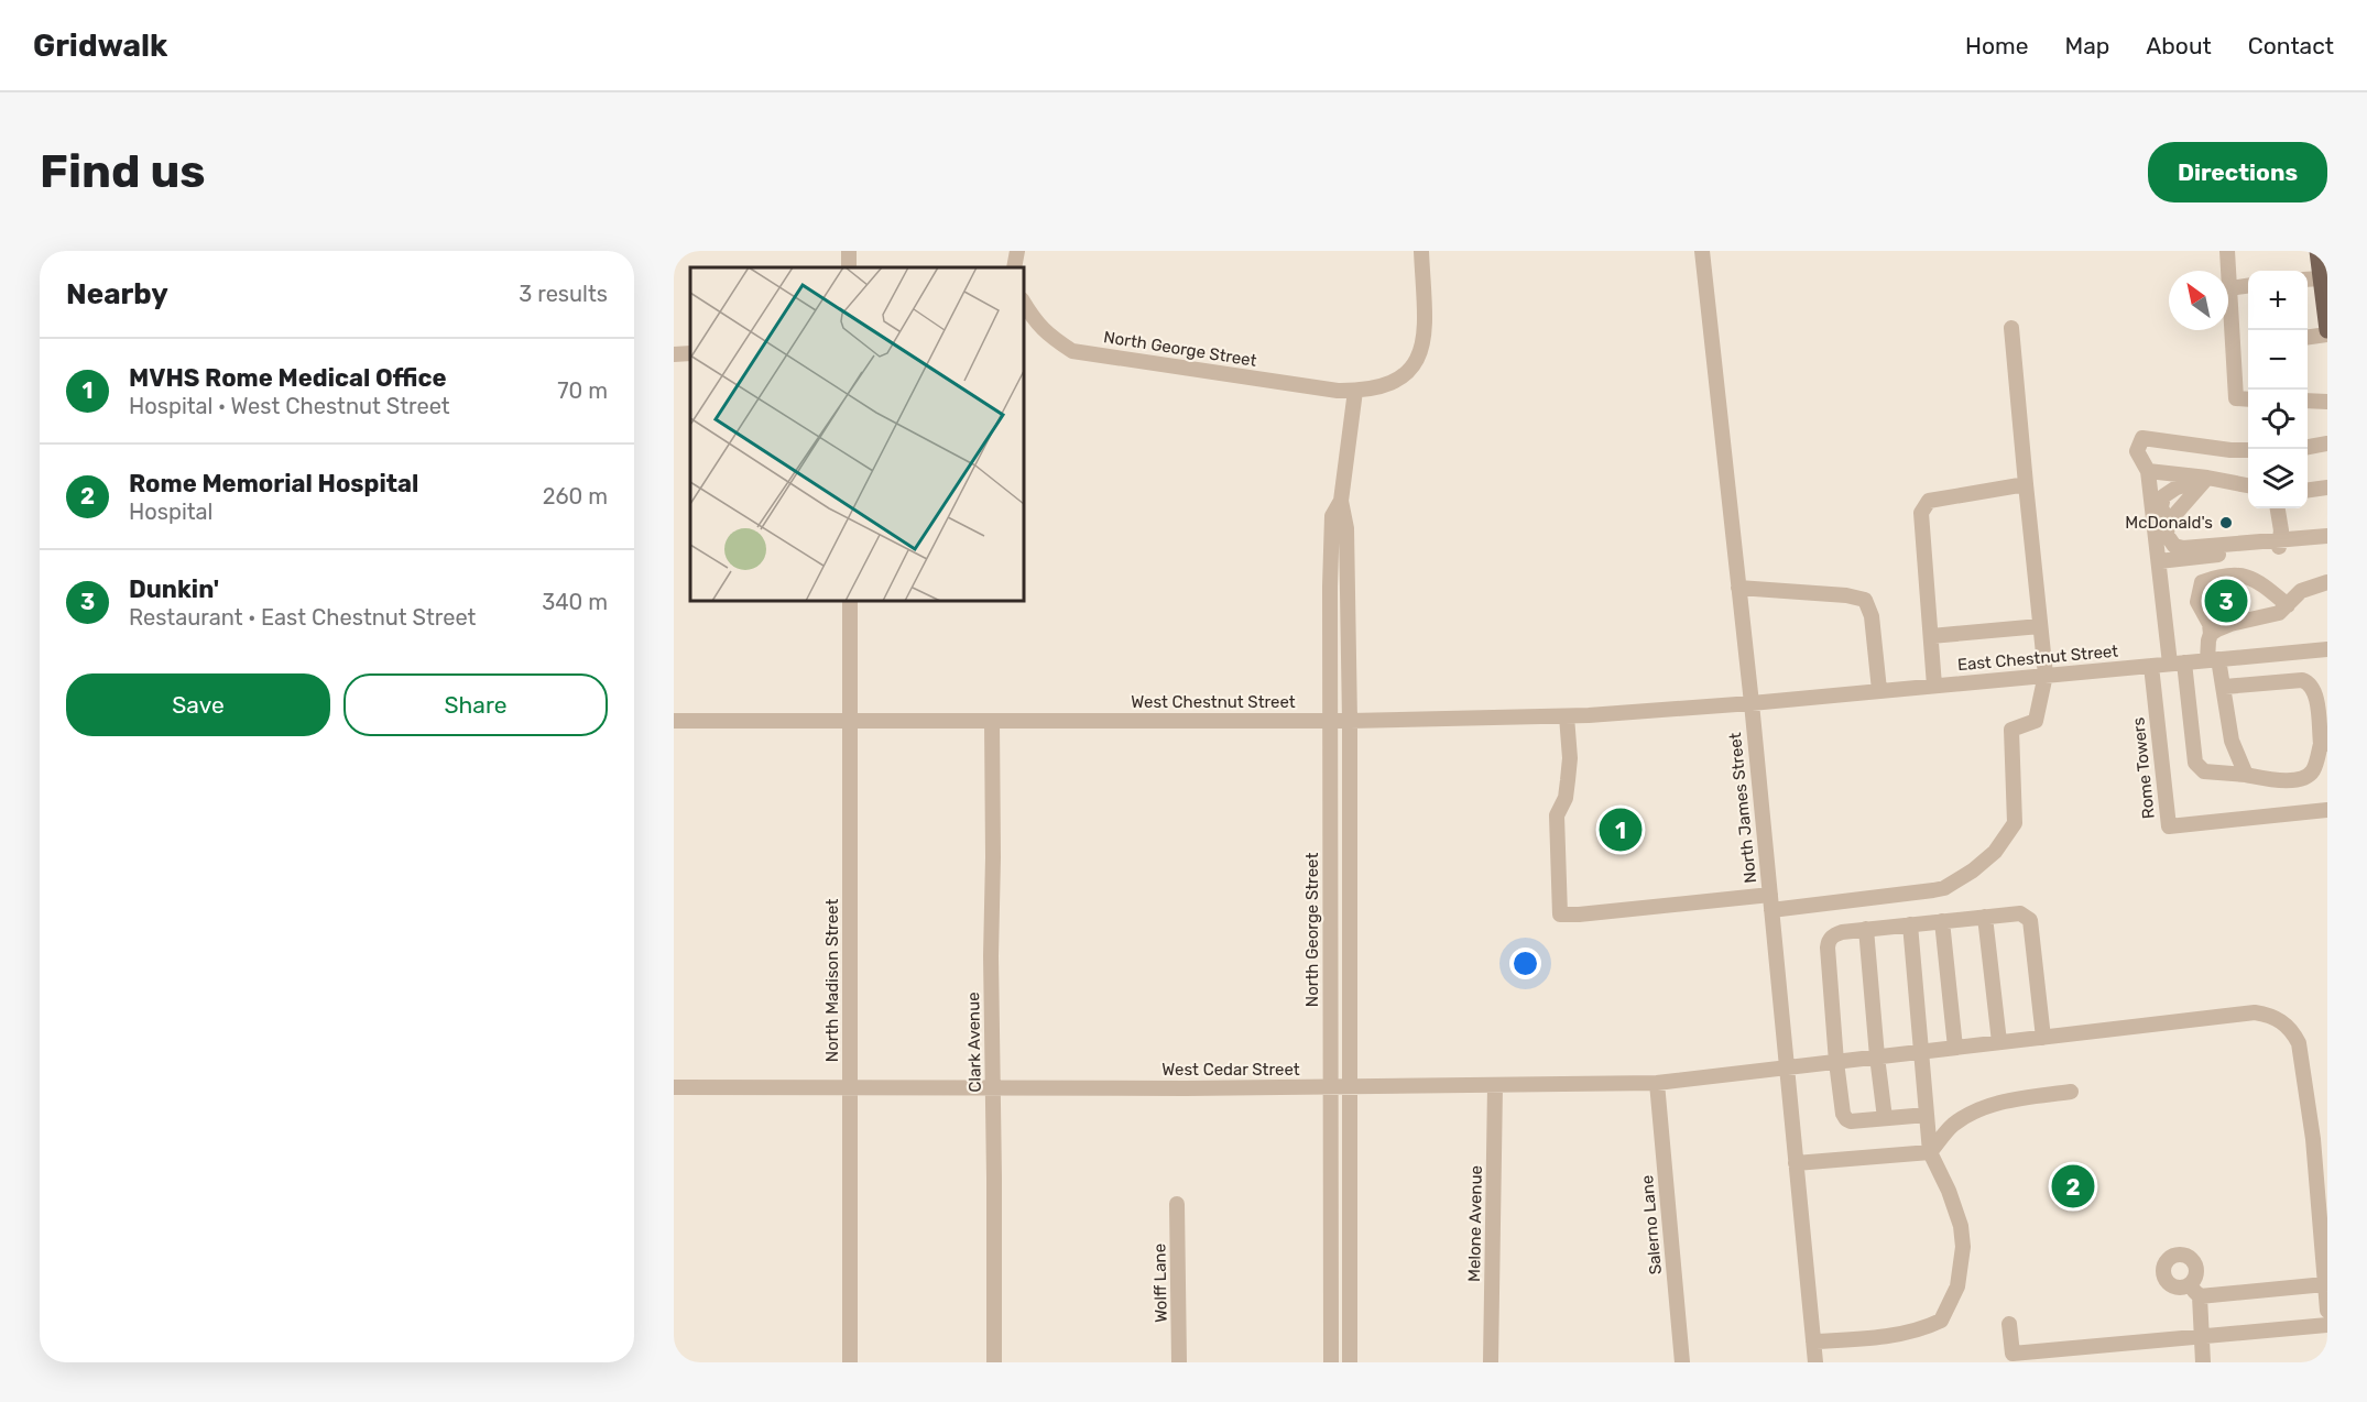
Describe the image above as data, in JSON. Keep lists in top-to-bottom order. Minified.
{"streets":{"street":["North George Street","East Chestnut Street","West Chestnut Street","Rome Towers","North James Street","North Madison Street","Clark Avenue","West Cedar Street","Melone Avenue","Salerno Lane","Wolff Lane"]},"crossings":[["North George Street","West Chestnut Street"],["North George Street","West Cedar Street"],["East Chestnut Street","West Chestnut Street"],["East Chestnut Street","Rome Towers"],["East Chestnut Street","North James Street"],["West Chestnut Street","North James Street"],["West Chestnut Street","North Madison Street"],["West Chestnut Street","Clark Avenue"],["North James Street","West Cedar Street"],["North Madison Street","West Cedar Street"],["Clark Avenue","West Cedar Street"],["West Cedar Street","Melone Avenue"],["West Cedar Street","Salerno Lane"]],"places":["McDonald's"],"north":"top left","page":{"header":"Gridwalk","nav":["Home","Map","About","Contact"],"buttons":["Directions",["Save","Share"]],"title":"Find us","heading":["Nearby","3 results"],"map_buttons":["+","−"],"list":[{"mark":"1","name":"MVHS Rome Medical Office","note":"Hospital · West Chestnut Street","value":"70 m"},{"mark":"2","name":"Rome Memorial Hospital","note":"Hospital","value":"260 m"},{"mark":"3","name":"Dunkin'","note":"Restaurant · East Chestnut Street","value":"340 m"}],"pins":["3","1","2"]}}
